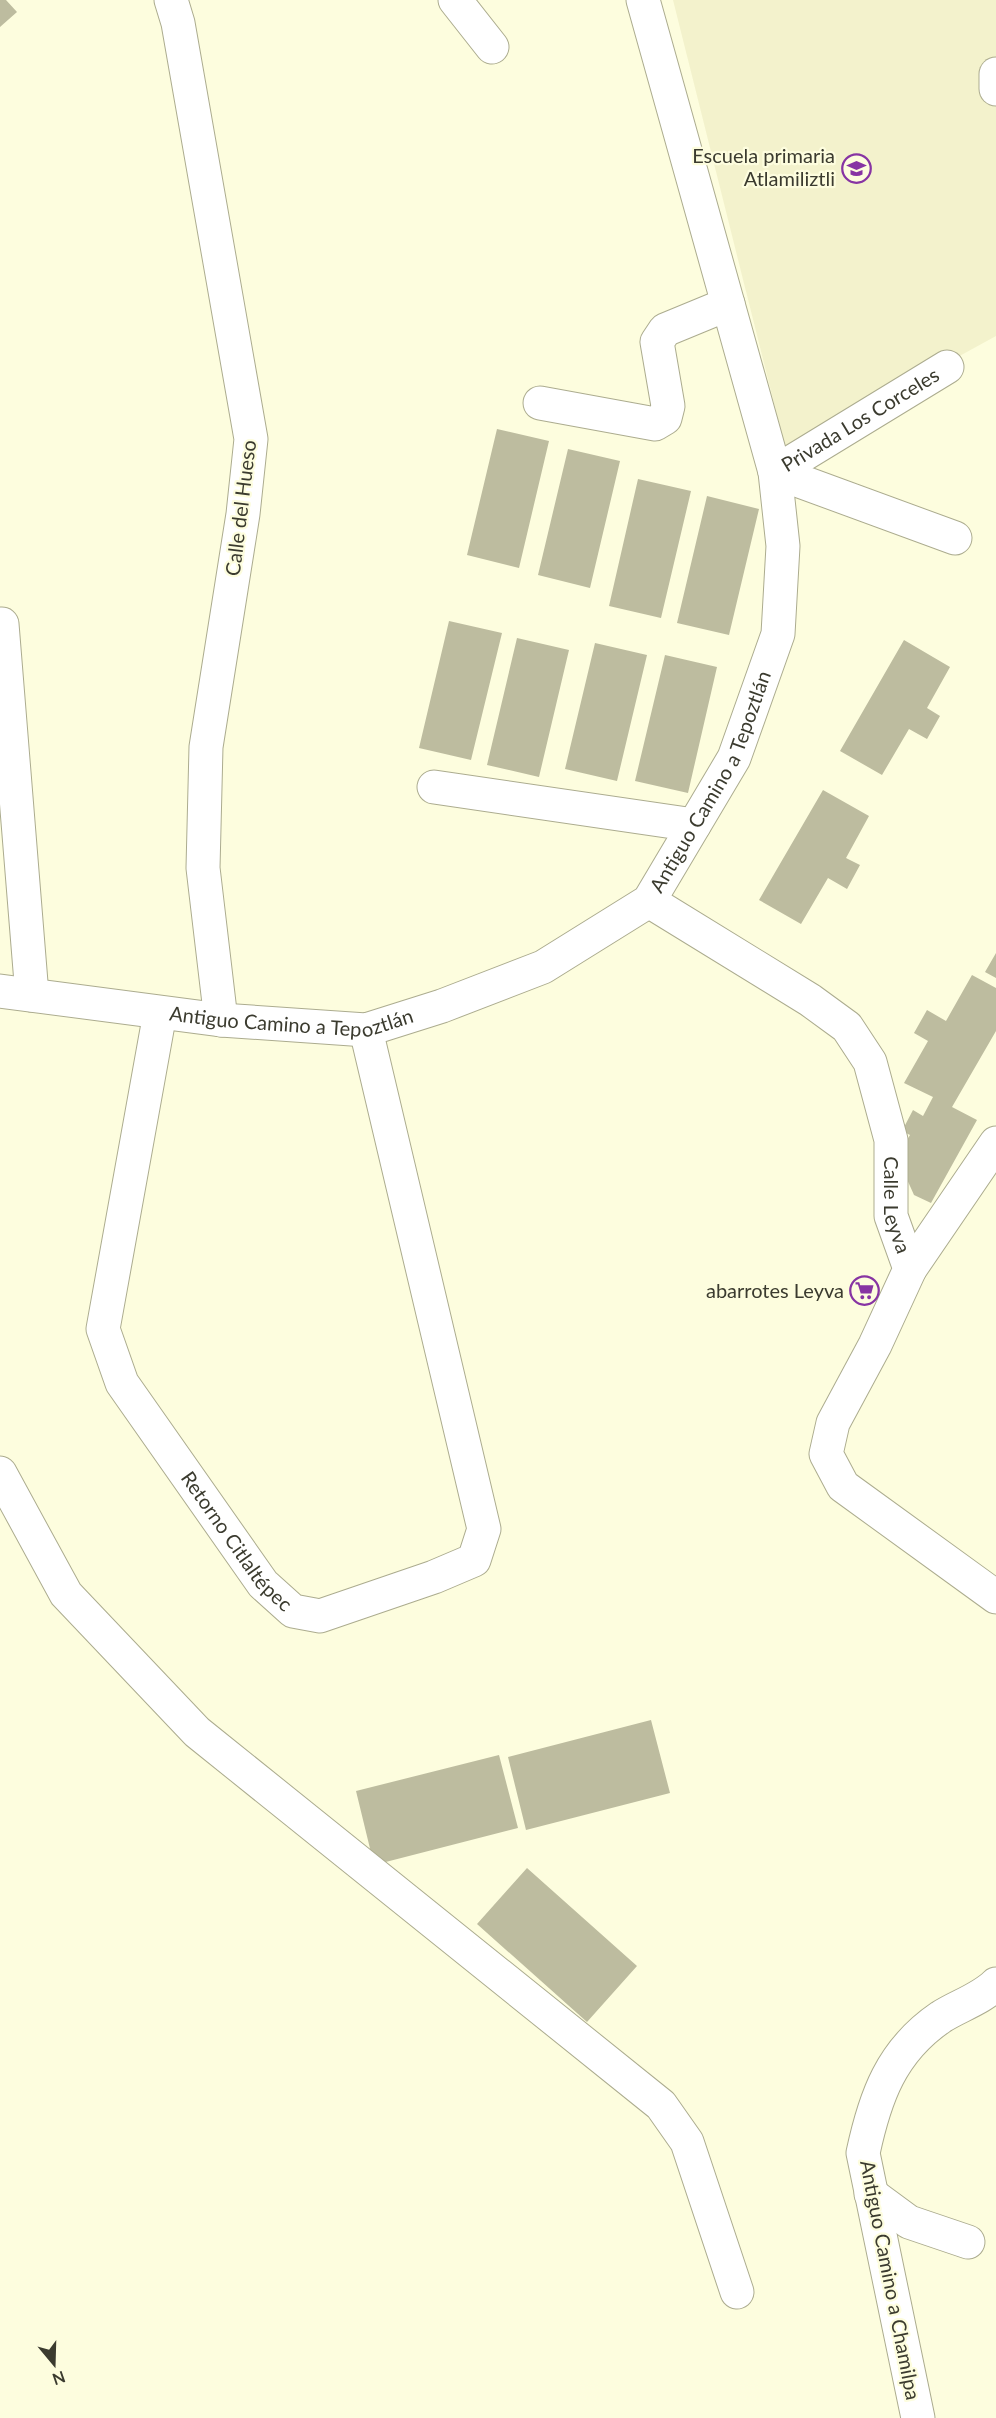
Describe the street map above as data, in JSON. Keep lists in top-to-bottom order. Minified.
{"streets":{"street":["Privada Los Corceles","Calle del Hueso","Antiguo Camino a Tepoztlán","Calle Leyva","Retorno Citlaltépec","Antiguo Camino a Chamilpa"]},"crossings":[["Privada Los Corceles","Antiguo Camino a Tepoztlán"],["Calle del Hueso","Antiguo Camino a Tepoztlán"],["Antiguo Camino a Tepoztlán","Calle Leyva"],["Antiguo Camino a Tepoztlán","Retorno Citlaltépec"]],"places":{"school or university":["Escuela primaria Atlamiliztli"],"supermarket":["abarrotes Leyva"]},"north":"bottom"}
